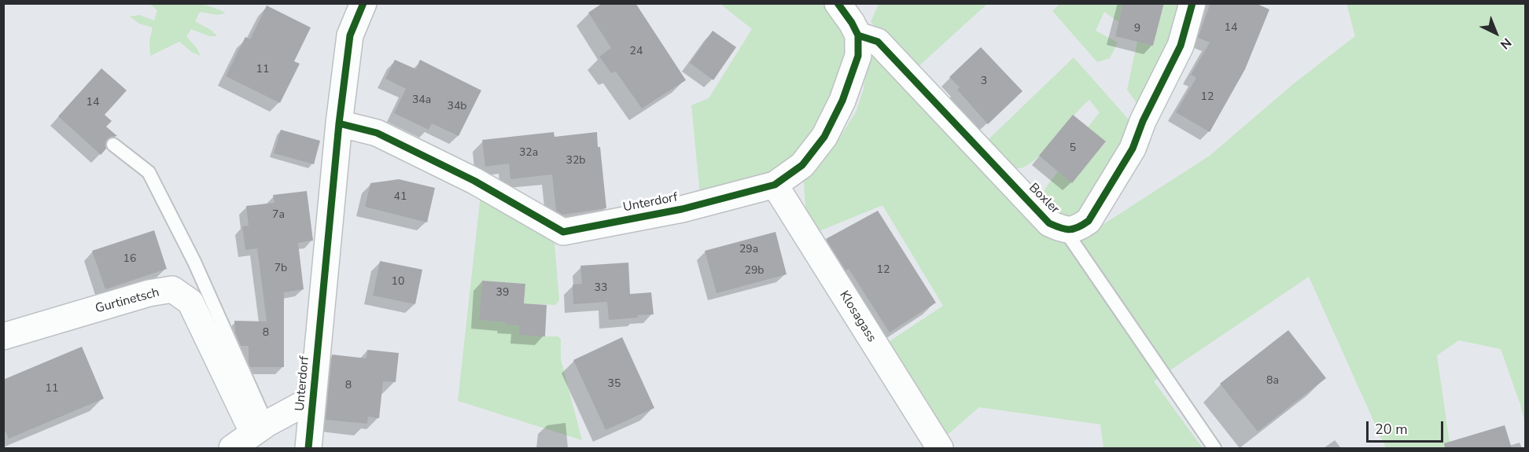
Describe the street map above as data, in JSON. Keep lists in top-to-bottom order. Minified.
{"streets":{"street":["Boxler","Unterdorf","Gurtinetsch","Klosagass"]},"crossings":[["Boxler","Unterdorf"],["Unterdorf","Klosagass"]],"house_numbers":["14","9","24","11","3","12","34a","14","34b","5","32a","32b","41","7a","29a","16","7b","12","29b","10","33","39","8","8a","35","8","11"],"scale_bar":"20 m","north":"bottom right"}
